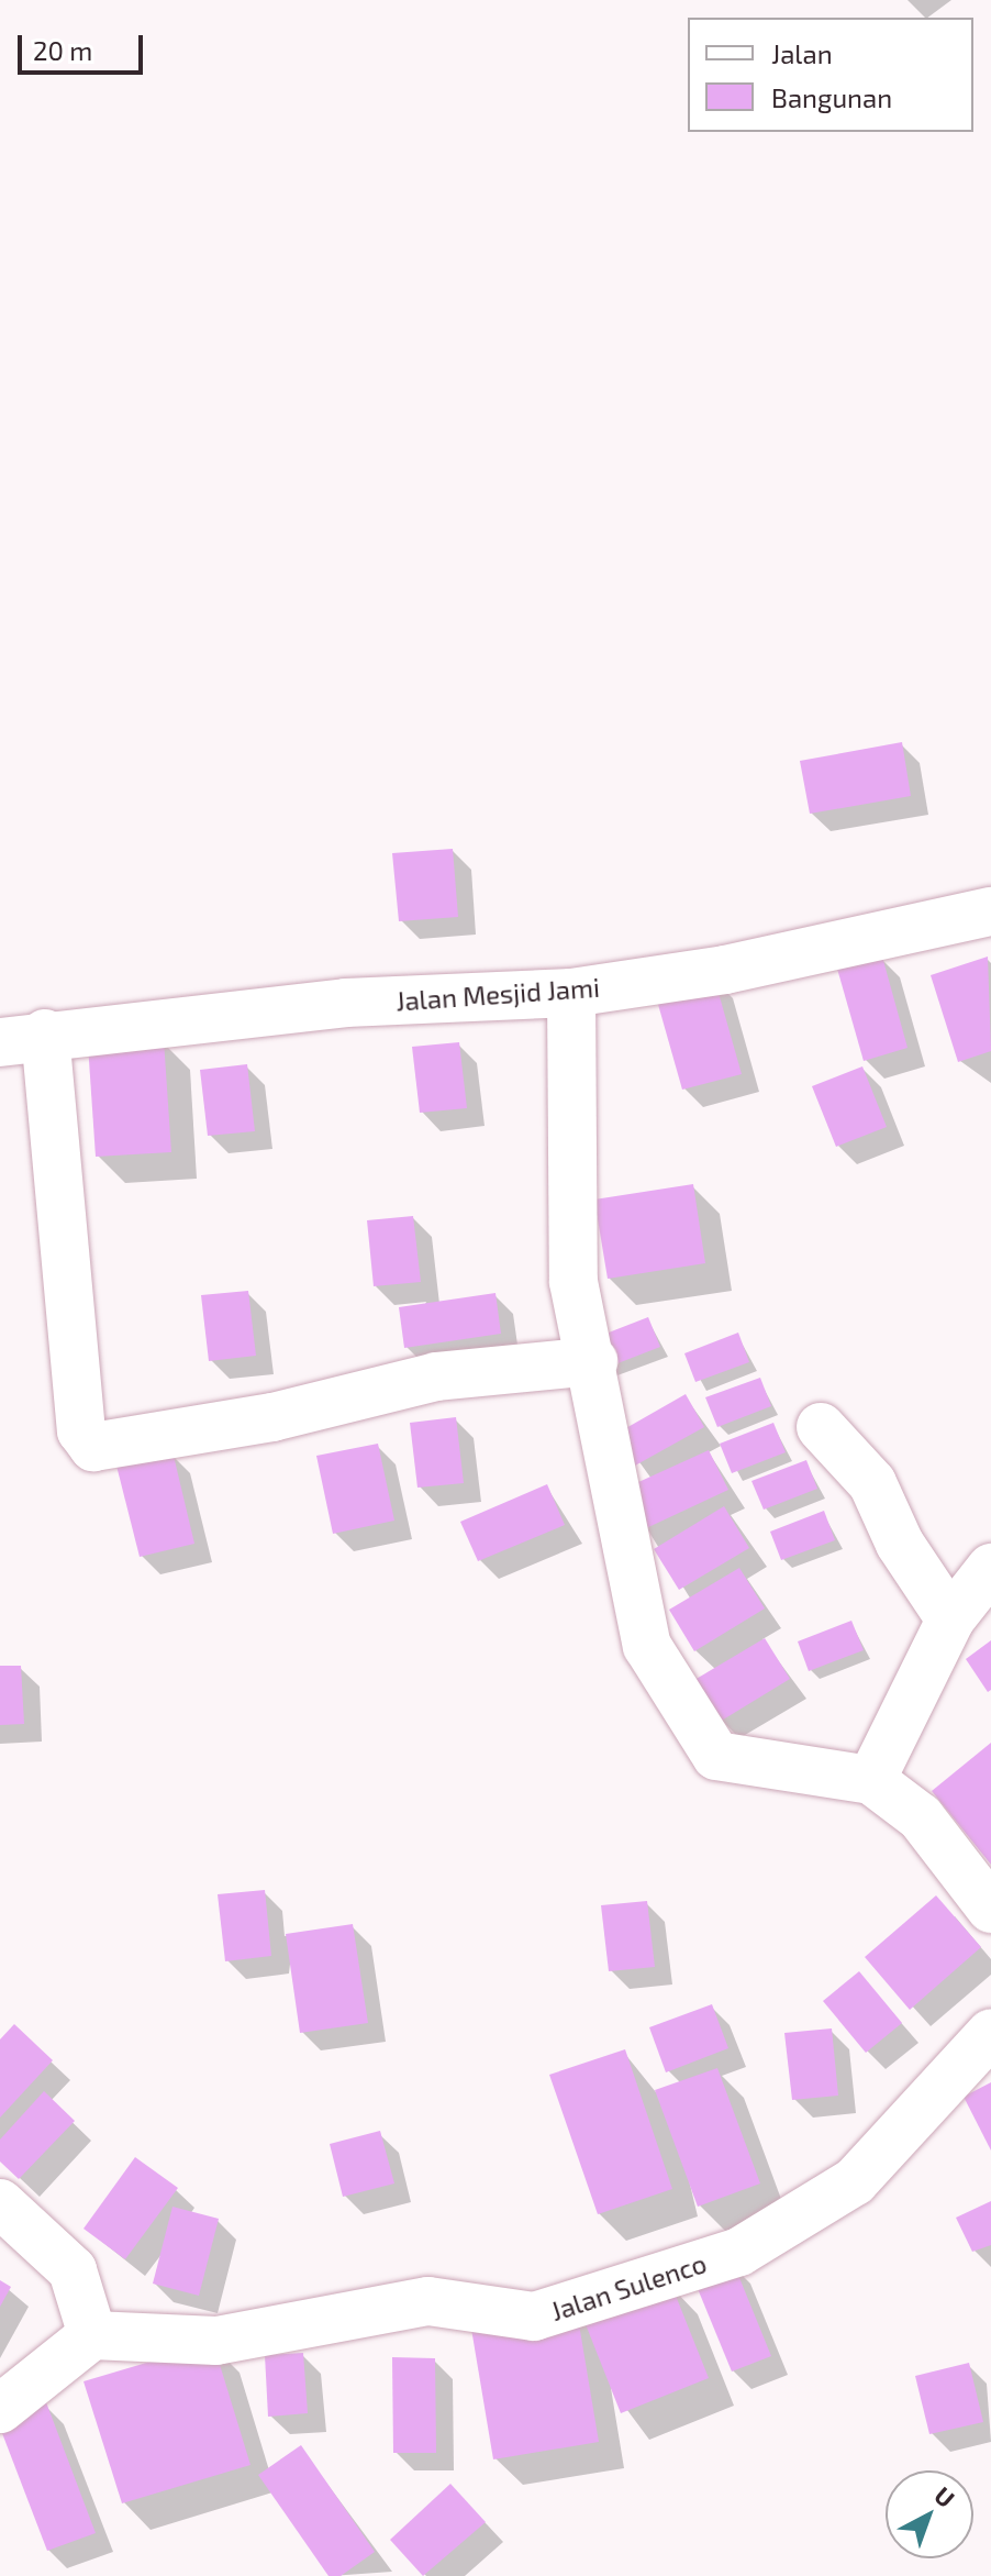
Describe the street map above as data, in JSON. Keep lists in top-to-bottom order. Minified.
{"streets":{"street":["Jalan Mesjid Jami","Jalan Sulenco"]},"legend":["Jalan","Bangunan"],"scale_bar":"20 m","north":"top right"}
